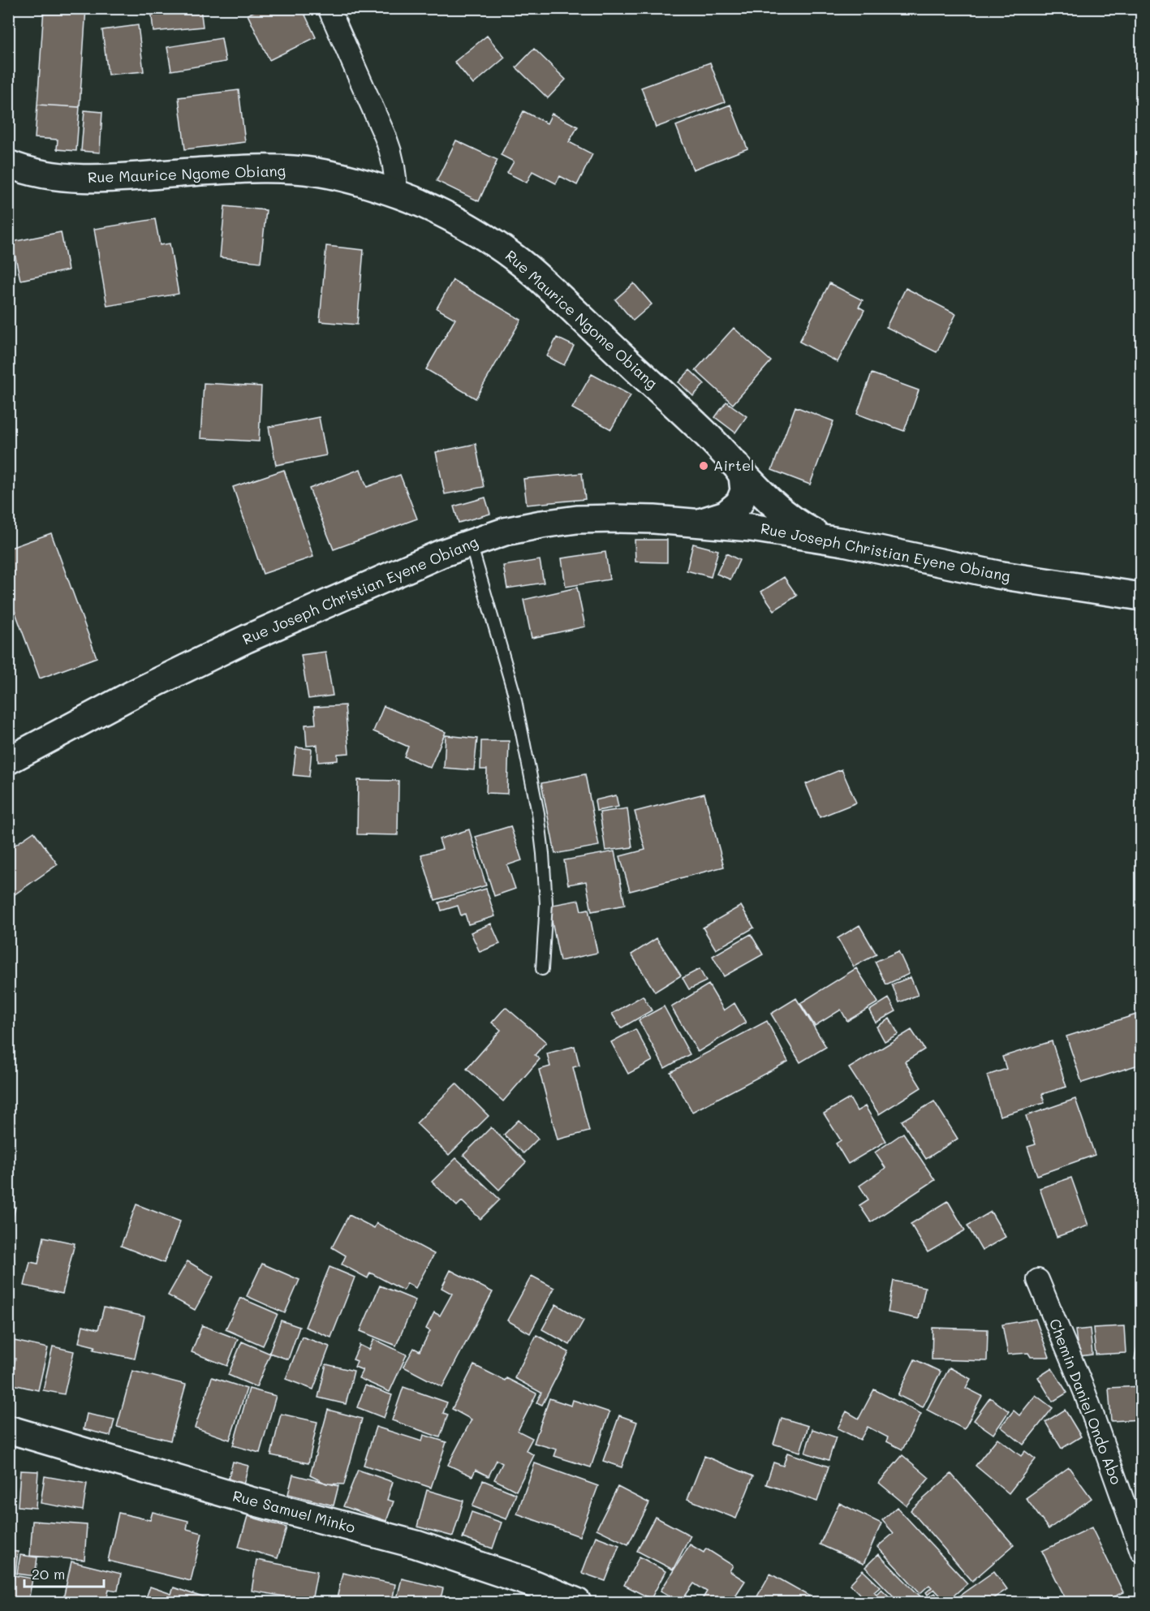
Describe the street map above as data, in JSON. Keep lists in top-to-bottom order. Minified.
{"streets":{"street":["Rue Maurice Ngome Obiang","Rue Joseph Christian Eyene Obiang","Chemin Daniel Ondo Abo","Rue Samuel Minko"]},"crossings":[["Rue Maurice Ngome Obiang","Rue Joseph Christian Eyene Obiang"]],"places":["Airtel"],"scale_bar":"20 m"}
